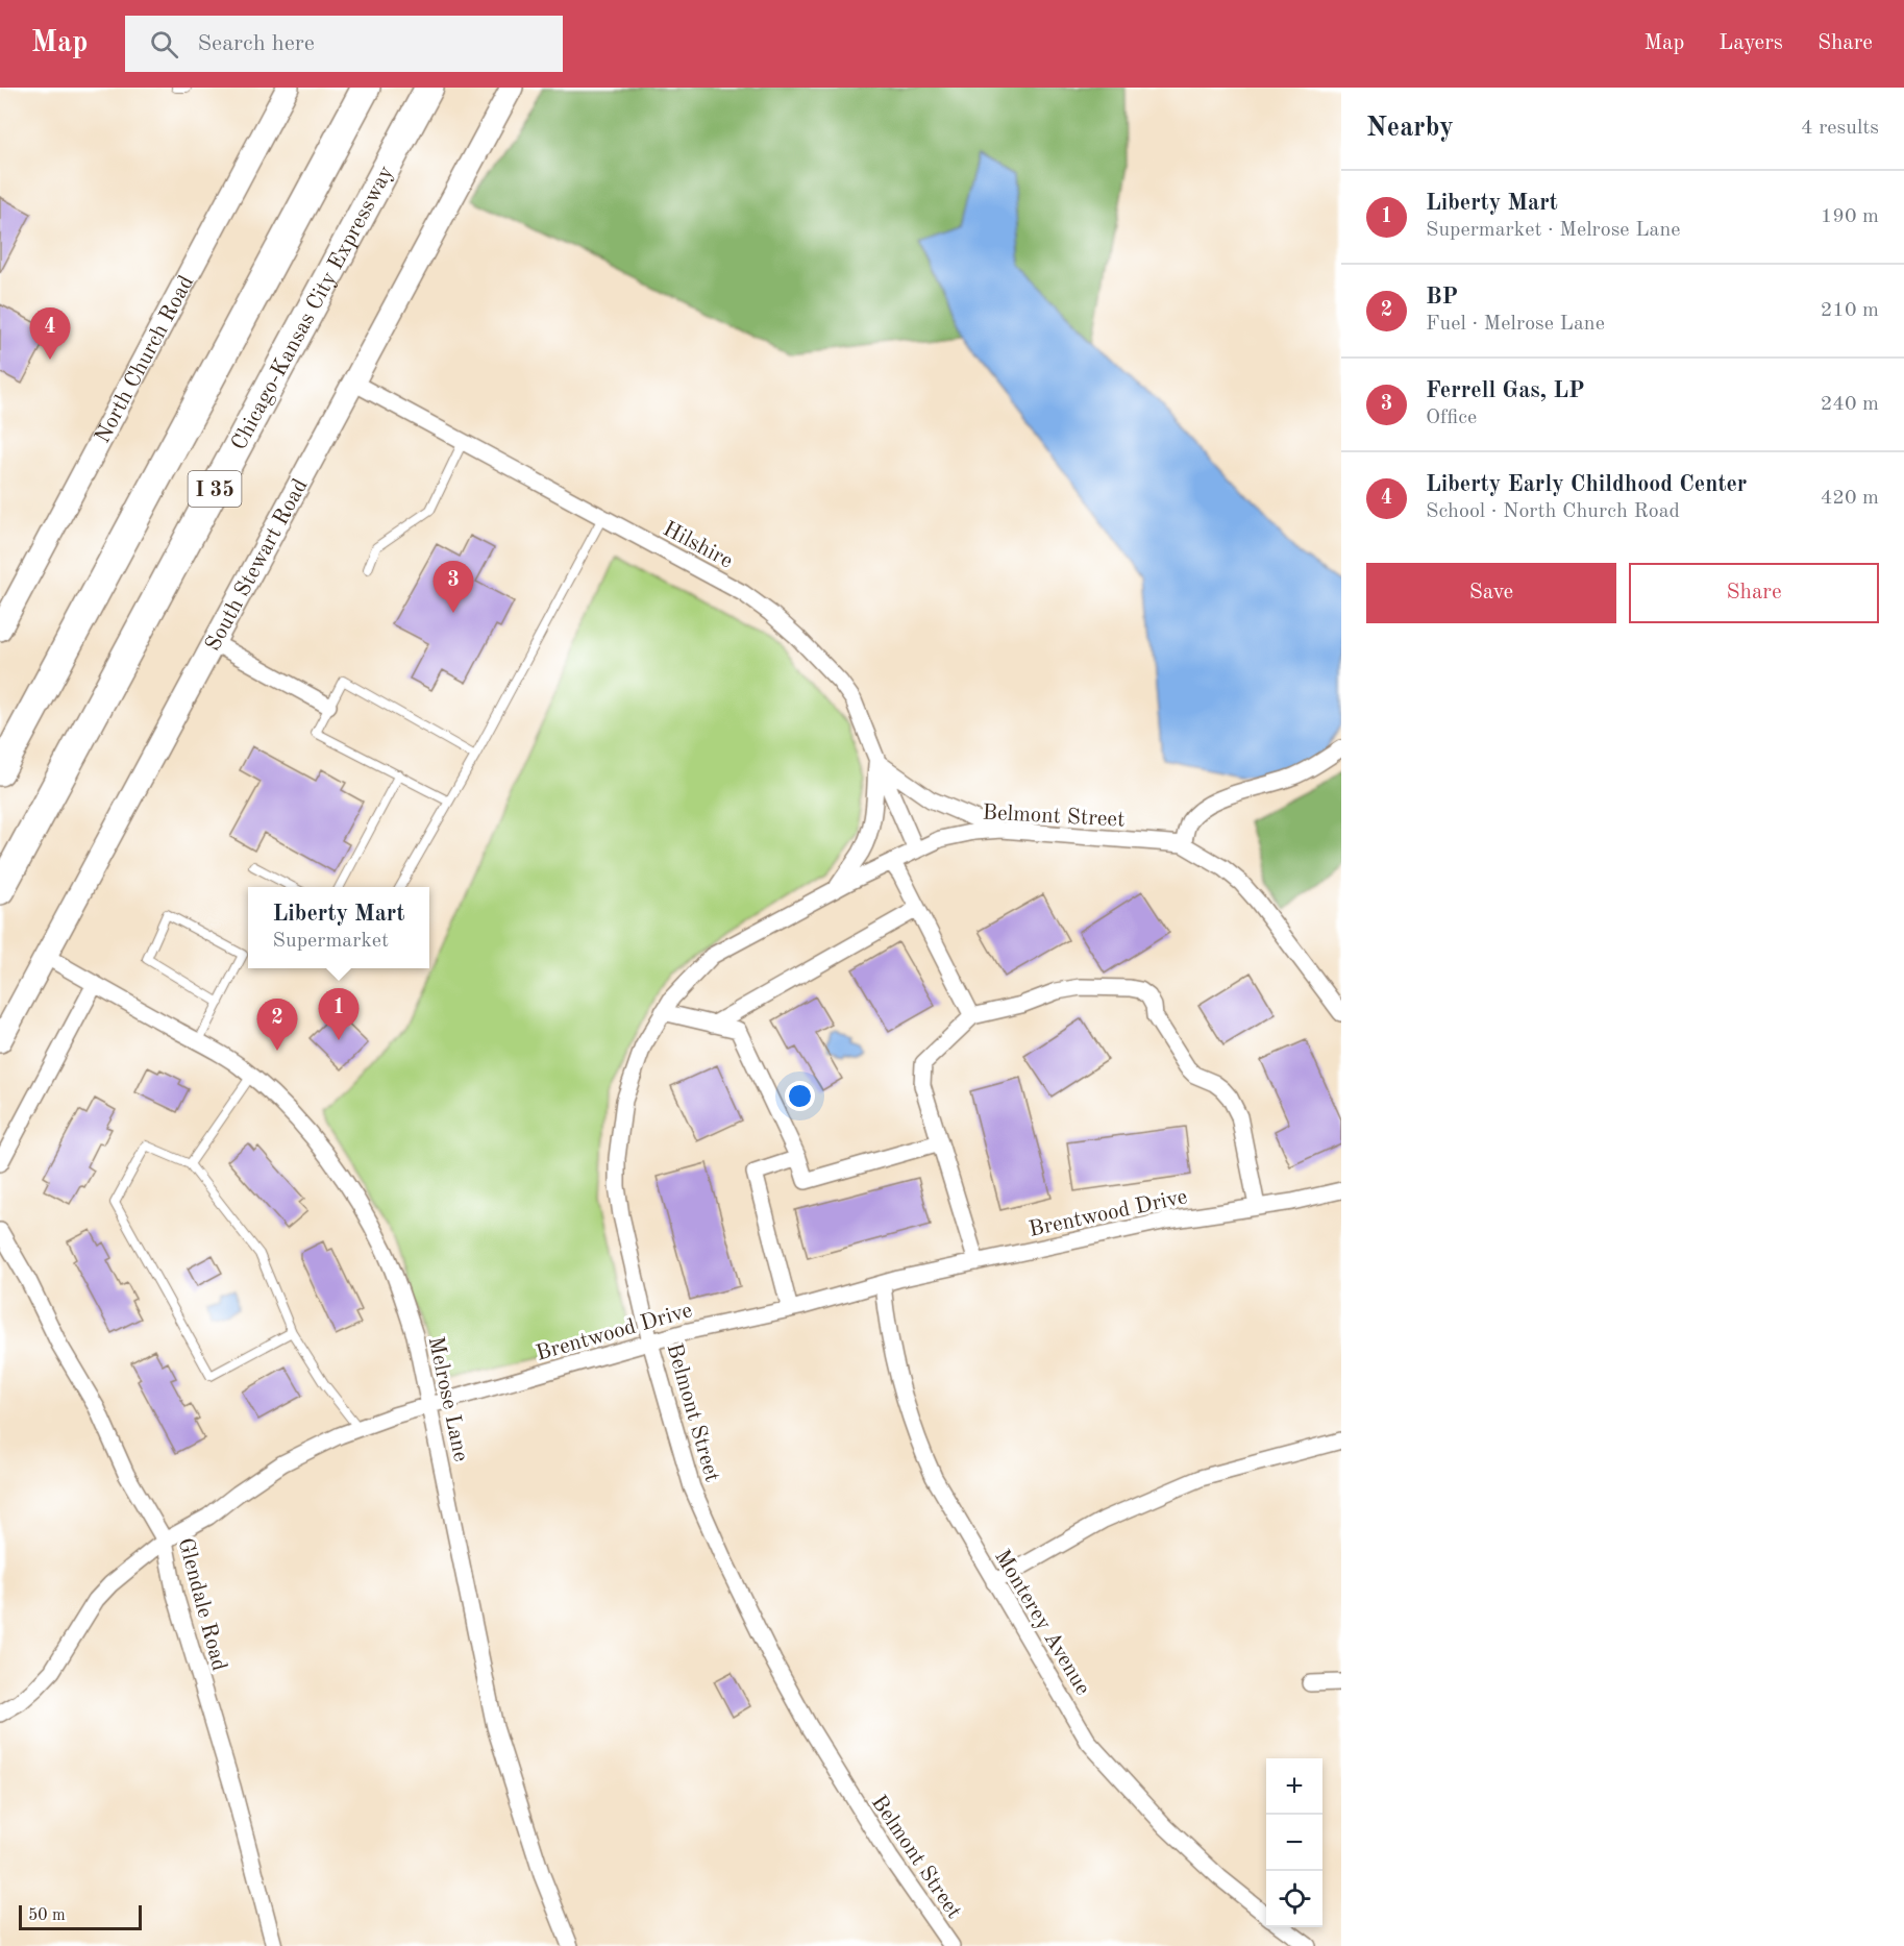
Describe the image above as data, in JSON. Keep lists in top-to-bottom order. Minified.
{"streets":{"highway":["Chicago-Kansas City Expressway","I 35"],"street":["North Church Road","Hilshire","South Stewart Road","Belmont Street","Brentwood Drive","Melrose Lane","Glendale Road","Monterey Avenue"]},"crossings":[["Hilshire","South Stewart Road"],["Hilshire","Belmont Street"],["South Stewart Road","Melrose Lane"],["Belmont Street","Brentwood Drive"],["Brentwood Drive","Melrose Lane"],["Brentwood Drive","Glendale Road"],["Brentwood Drive","Monterey Avenue"]],"scale_bar":"50 m","page":{"header":"Map","search":"Search here","nav":["Map","Layers","Share"],"heading":["Nearby","4 results"],"list":[{"mark":"1","name":"Liberty Mart","note":"Supermarket · Melrose Lane","value":"190 m"},{"mark":"2","name":"BP","note":"Fuel · Melrose Lane","value":"210 m"},{"mark":"3","name":"Ferrell Gas, LP","note":"Office","value":"240 m"},{"mark":"4","name":"Liberty Early Childhood Center","note":"School · North Church Road","value":"420 m"}],"pins":["4","3","1","2"],"buttons":["Save","Share"],"popup":["Liberty Mart","Supermarket"],"map_buttons":["+","−"],"scale":"50 m"}}
